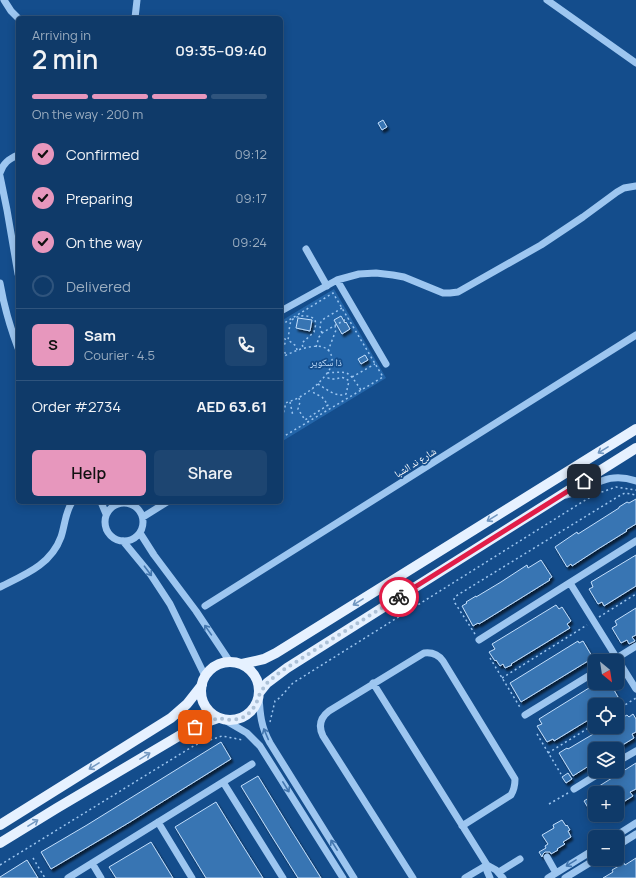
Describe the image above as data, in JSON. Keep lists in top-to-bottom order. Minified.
{"streets":{"street":["شارع ند الشبا"]},"parks":["ذا سكوير"],"north":"bottom right","page":{"heading":["2 min","Arriving in","09:35–09:40"],"panel":["Sam","Courier · 4.5","Order #2734","AED 63.61"],"bar":"On the way · 200 m","list":[["Confirmed","09:12"],["Preparing","09:17"],["On the way","09:24"],"Delivered"],"round":"S","buttons":["Help","Share"],"map_buttons":["+","−"]}}
